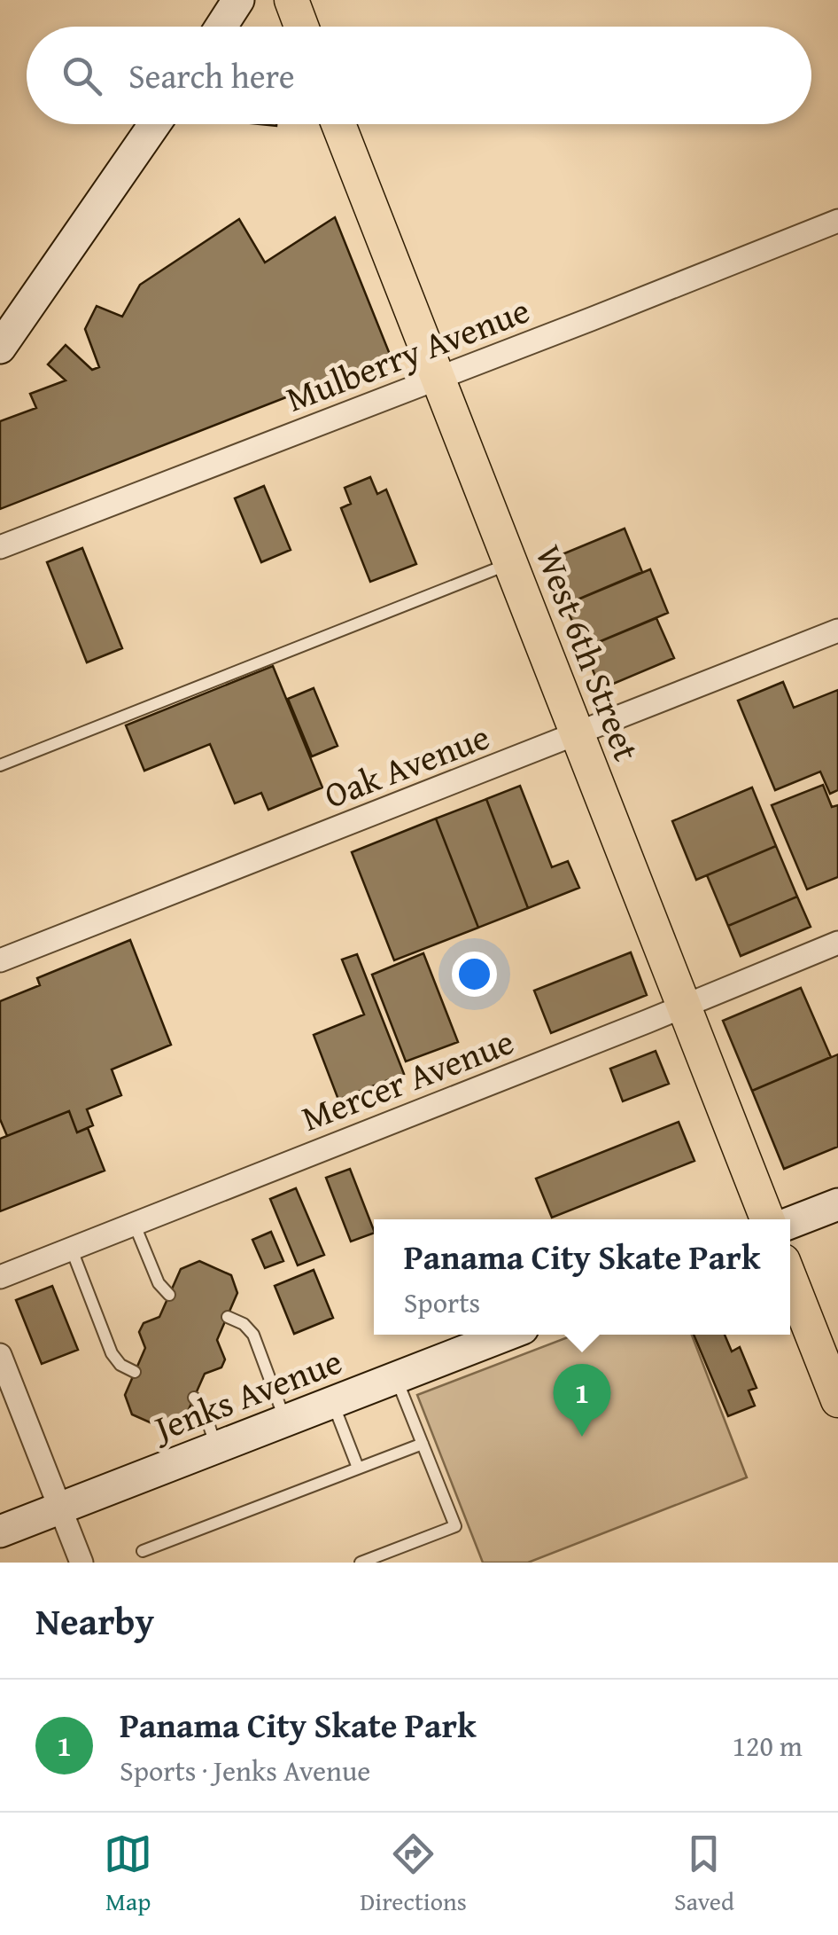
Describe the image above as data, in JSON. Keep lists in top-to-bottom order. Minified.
{"streets":{"main road":["West 6th Street"],"street":["Mulberry Avenue","Oak Avenue","Mercer Avenue","Jenks Avenue"]},"crossings":[["Mulberry Avenue","West 6th Street"],["West 6th Street","Oak Avenue"],["West 6th Street","Mercer Avenue"]],"page":{"search":"Search here","popup":["Panama City Skate Park","Sports"],"pins":"1","heading":"Nearby","list":[{"mark":"1","name":"Panama City Skate Park","note":"Sports · Jenks Avenue","value":"120 m"}],"nav":["Map","Directions","Saved"]}}
